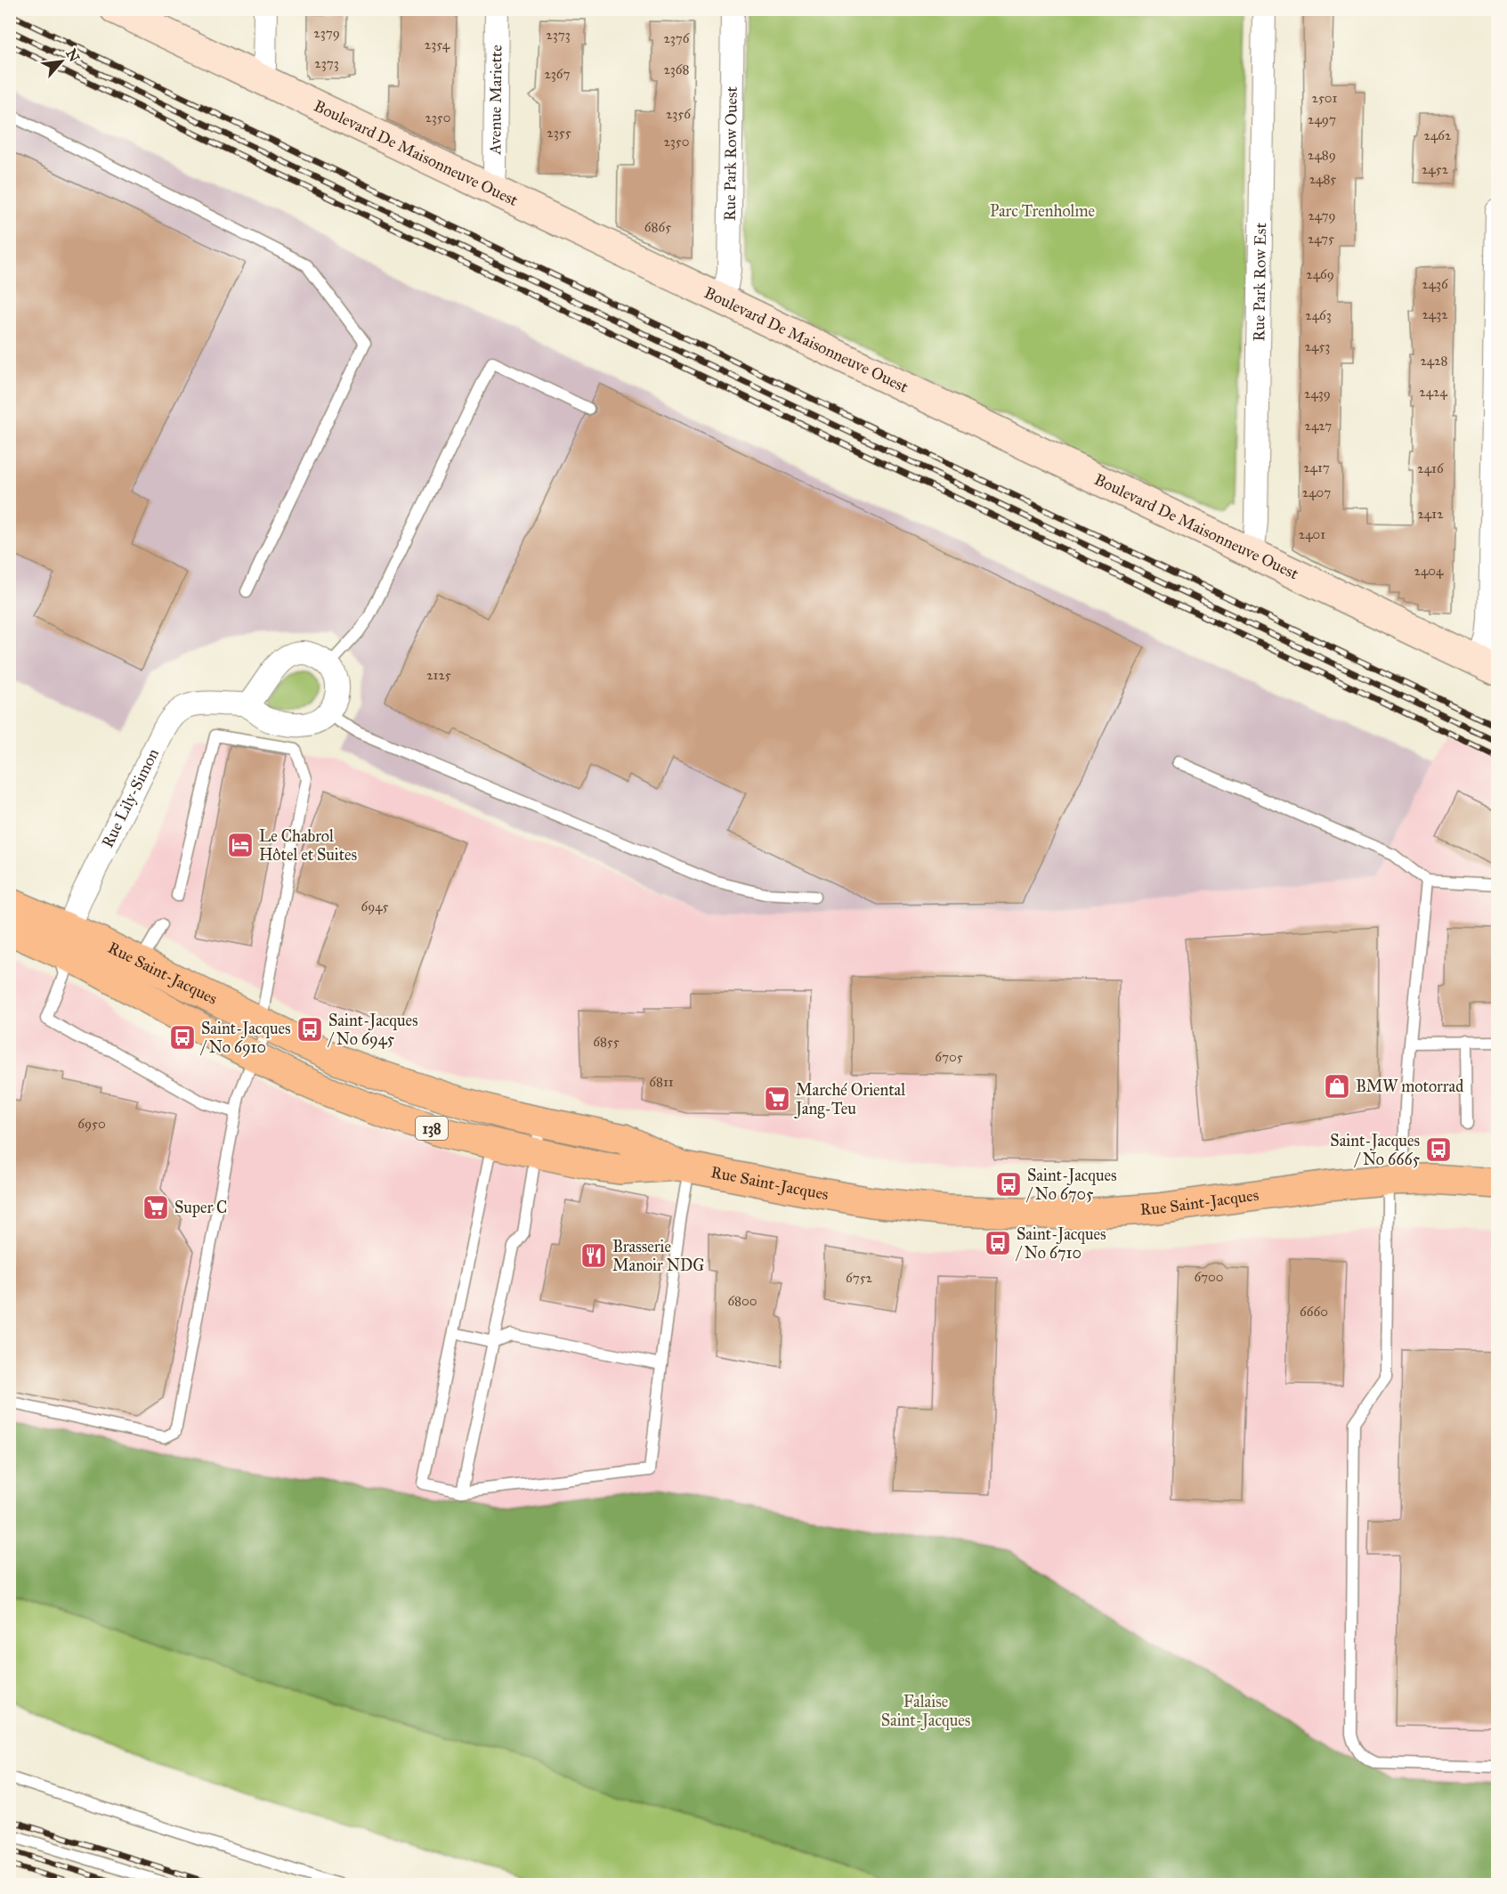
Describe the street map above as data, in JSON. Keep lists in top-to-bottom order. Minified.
{"streets":{"main road":["Rue Saint-Jacques","138"],"street":["Avenue Mariette","Boulevard De Maisonneuve Ouest","Rue Park Row Ouest","Rue Park Row Est","Rue Lily-Simon"]},"crossings":[["Avenue Mariette","Boulevard De Maisonneuve Ouest"],["Boulevard De Maisonneuve Ouest","Rue Park Row Ouest"],["Boulevard De Maisonneuve Ouest","Rue Park Row Est"],["Rue Lily-Simon","Rue Saint-Jacques"]],"parks":["Parc Trenholme","Falaise Saint-Jacques"],"places":{"hotel":["Le Chabrol Hôtel et Suites"],"bus stop":["Saint-Jacques / No 6945","Saint-Jacques / No 6910","Saint-Jacques / No 6665","Saint-Jacques / No 6705","Saint-Jacques / No 6710"],"shop":["BMW motorrad"],"supermarket":["Marché Oriental Jang-Teu","Super C"],"restaurant":["Brasserie Manoir NDG"]},"house_numbers":["2379","2373","2376","2354","2373","2368","2367","2501","2356","2350","2497","2355","2462","2350","2489","2452","2485","2479","6865","2475","2469","2436","2432","2463","2453","2428","2424","2439","2427","2417","2416","2407","2412","2401","2404","2125","6945","6855","6705","6811","6950","6700","6752","6800","6660"],"north":"top right"}
